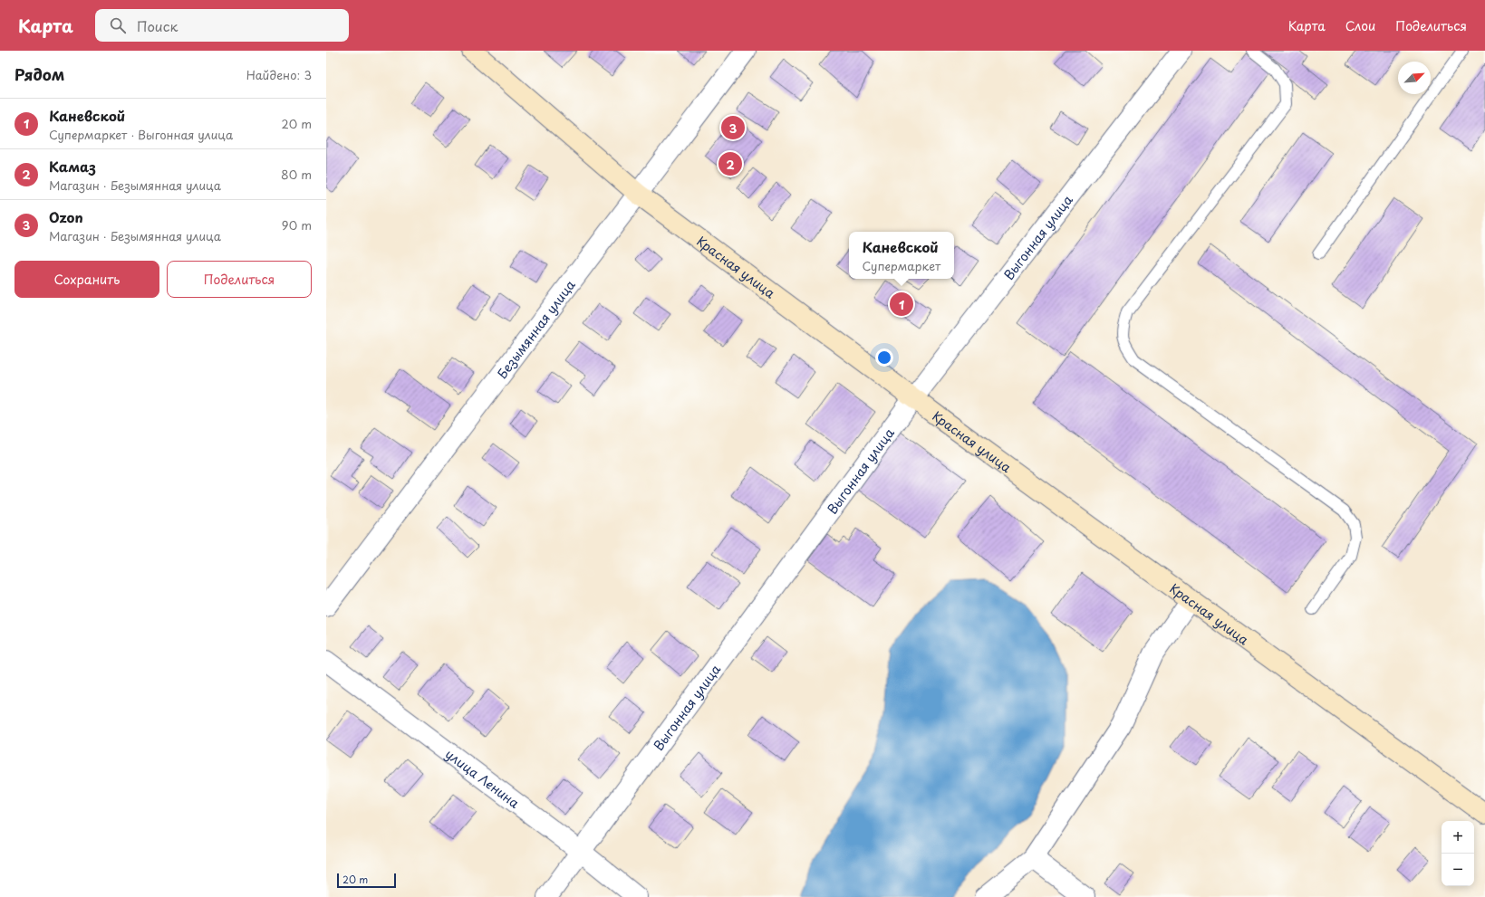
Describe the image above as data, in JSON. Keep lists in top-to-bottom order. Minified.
{"streets":{"main road":["Красная улица"],"street":["Выгонная улица","Безымянная улица","улица Ленина"]},"crossings":[["Выгонная улица","Красная улица"],["Выгонная улица","улица Ленина"],["Красная улица","Безымянная улица"]],"scale_bar":"20 m","north":"top right","page":{"header":"Карта","search":"Поиск","nav":["Карта","Слои","Поделиться"],"heading":["Рядом","Найдено: 3"],"list":[{"mark":"1","name":"Каневской","note":"Супермаркет · Выгонная улица","value":"20 m"},{"mark":"2","name":"Камаз","note":"Магазин · Безымянная улица","value":"80 m"},{"mark":"3","name":"Ozon","note":"Магазин · Безымянная улица","value":"90 m"}],"pins":["3","2","1"],"popup":["Каневской","Супермаркет"],"buttons":["Сохранить","Поделиться"],"map_buttons":["+","−"],"scale":"20 m"}}
